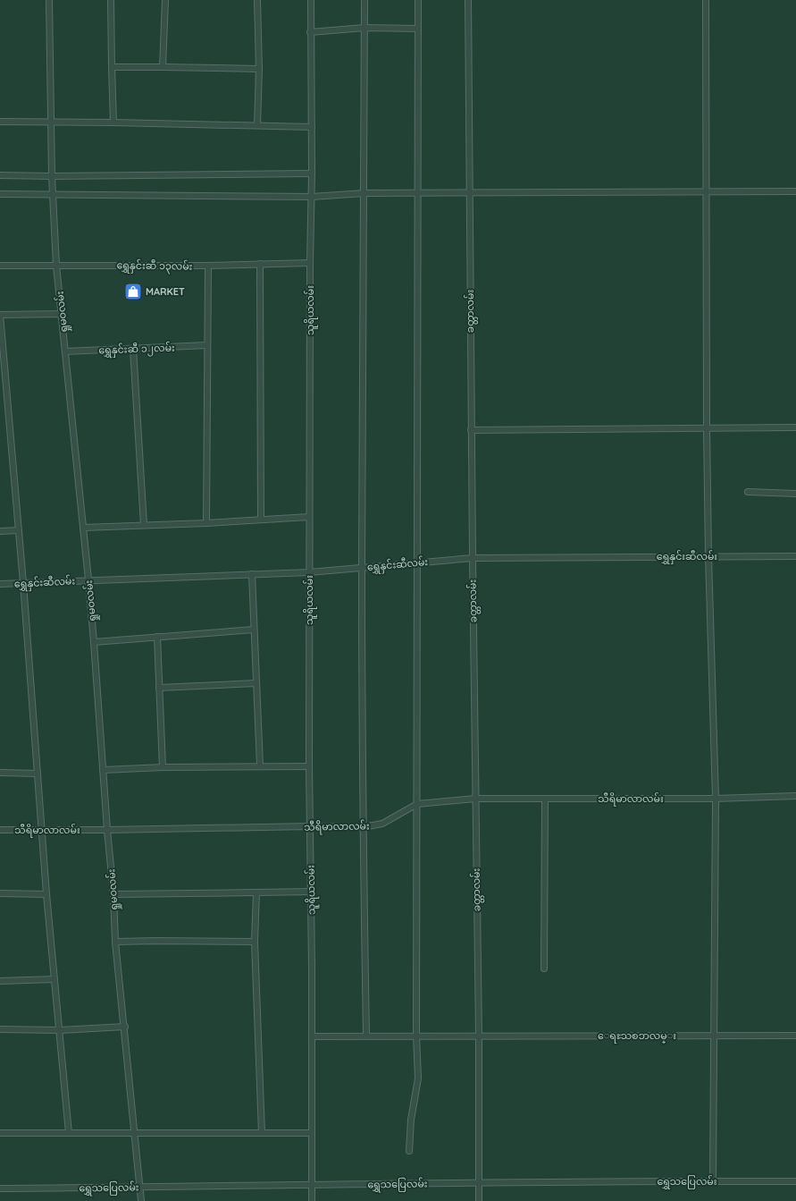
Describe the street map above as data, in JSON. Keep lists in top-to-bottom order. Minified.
{"streets":{"street":["ရွှေနှင်းဆီ ၁၃လမ်း","သူရိယလမ်း","ခတ္တာလမ်း","ရှုမဝလမ်း","ရွှေနှင်းဆီ ၁၂လမ်း","ရွှေနှင်းဆီလမ်း","သီရိမာလာလမ်း","ေရႊသစၥာလမ္း","ရွှေသပြေလမ်း"]},"crossings":[["ရွှေနှင်းဆီ ၁၃လမ်း","သူရိယလမ်း"],["ရွှေနှင်းဆီ ၁၃လမ်း","ရှုမဝလမ်း"],["သူရိယလမ်း","ရွှေနှင်းဆီလမ်း"],["သူရိယလမ်း","သီရိမာလာလမ်း"],["သူရိယလမ်း","ေရႊသစၥာလမ္း"],["သူရိယလမ်း","ရွှေသပြေလမ်း"],["ခတ္တာလမ်း","ရွှေနှင်းဆီလမ်း"],["ခတ္တာလမ်း","သီရိမာလာလမ်း"],["ခတ္တာလမ်း","ေရႊသစၥာလမ္း"],["ခတ္တာလမ်း","ရွှေသပြေလမ်း"],["ရှုမဝလမ်း","ရွှေနှင်းဆီ ၁၂လမ်း"],["ရှုမဝလမ်း","ရွှေနှင်းဆီလမ်း"],["ရှုမဝလမ်း","သီရိမာလာလမ်း"],["ရှုမဝလမ်း","ရွှေသပြေလမ်း"]],"places":{"shop":["MARKET"]}}
